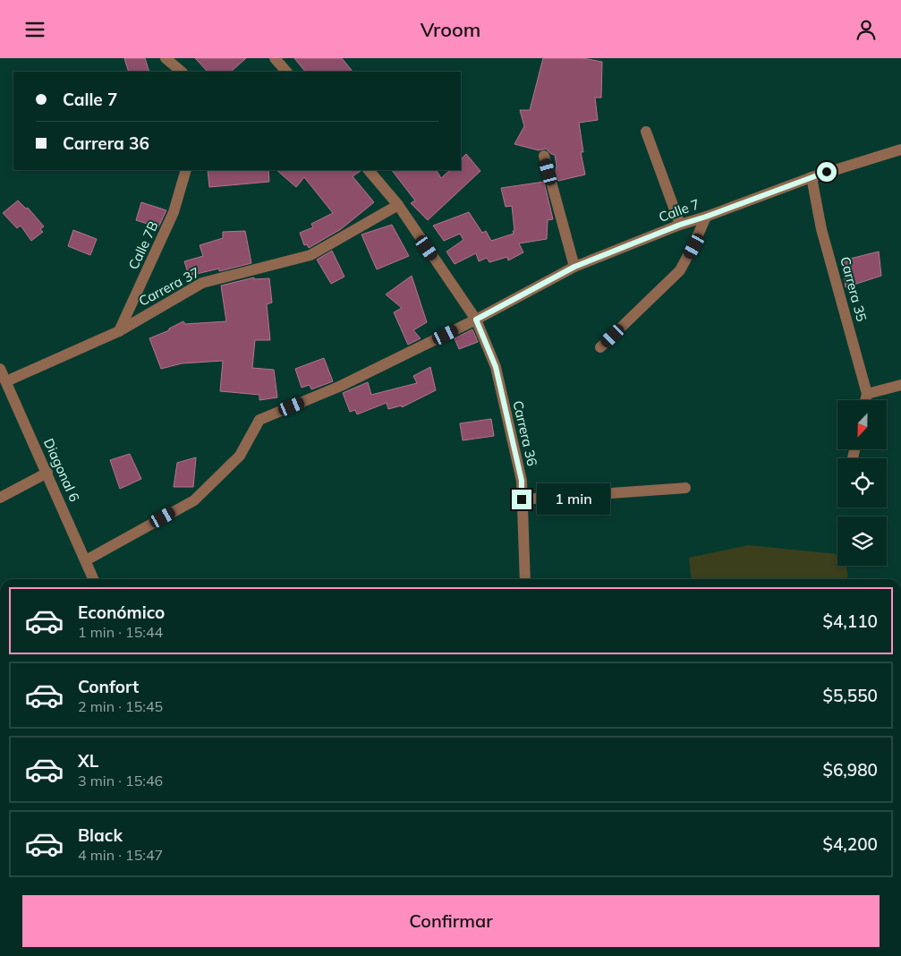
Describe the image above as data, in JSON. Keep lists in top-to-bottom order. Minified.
{"streets":{"street":["Calle 7","Calle 7B","Carrera 37","Carrera 35","Carrera 36","Diagonal 6"]},"crossings":[["Calle 7","Carrera 35"],["Calle 7","Carrera 36"],["Calle 7","Diagonal 6"],["Calle 7B","Carrera 37"],["Carrera 37","Carrera 36"],["Carrera 37","Diagonal 6"]],"north":"bottom","page":{"header":"Vroom","banner":["Calle 7","Carrera 36"],"bubble":"1 min","list":[{"name":"Económico","note":"1 min · 15:44","value":"$4,110"},{"name":"Confort","note":"2 min · 15:45","value":"$5,550"},{"name":"XL","note":"3 min · 15:46","value":"$6,980"},{"name":"Black","note":"4 min · 15:47","value":"$4,200"}],"buttons":"Confirmar"}}
